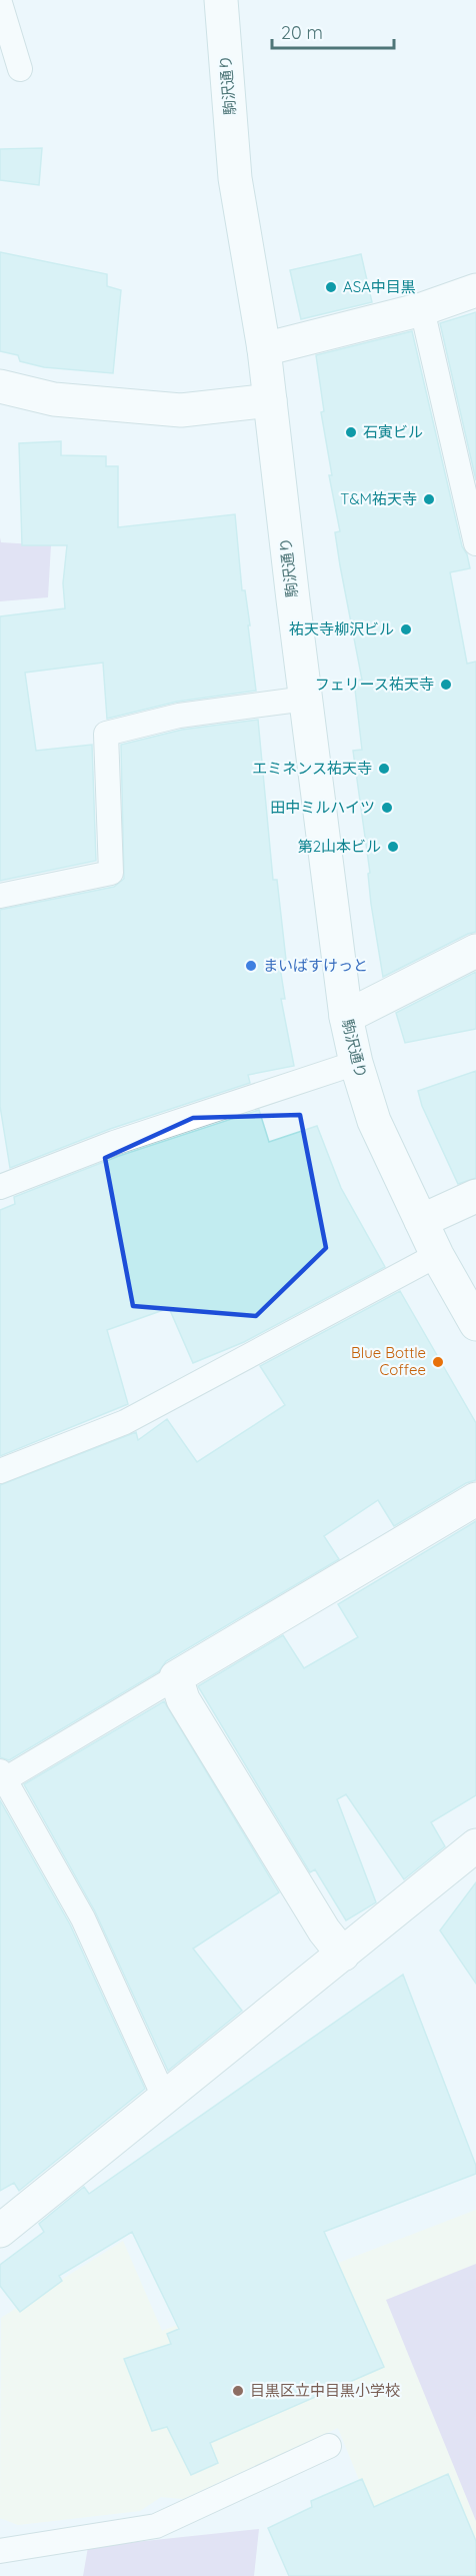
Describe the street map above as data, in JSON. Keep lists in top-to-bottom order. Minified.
{"streets":{"street":["駒沢通り"]},"places":["ASA中目黒","石寅ビル","T&M祐天寺","祐天寺柳沢ビル","フェリース祐天寺","エミネンス祐天寺","田中ミルハイツ","第2山本ビル","まいばすけっと","Blue Bottle Coffee","目黒区立中目黒小学校"],"scale_bar":"20 m"}
